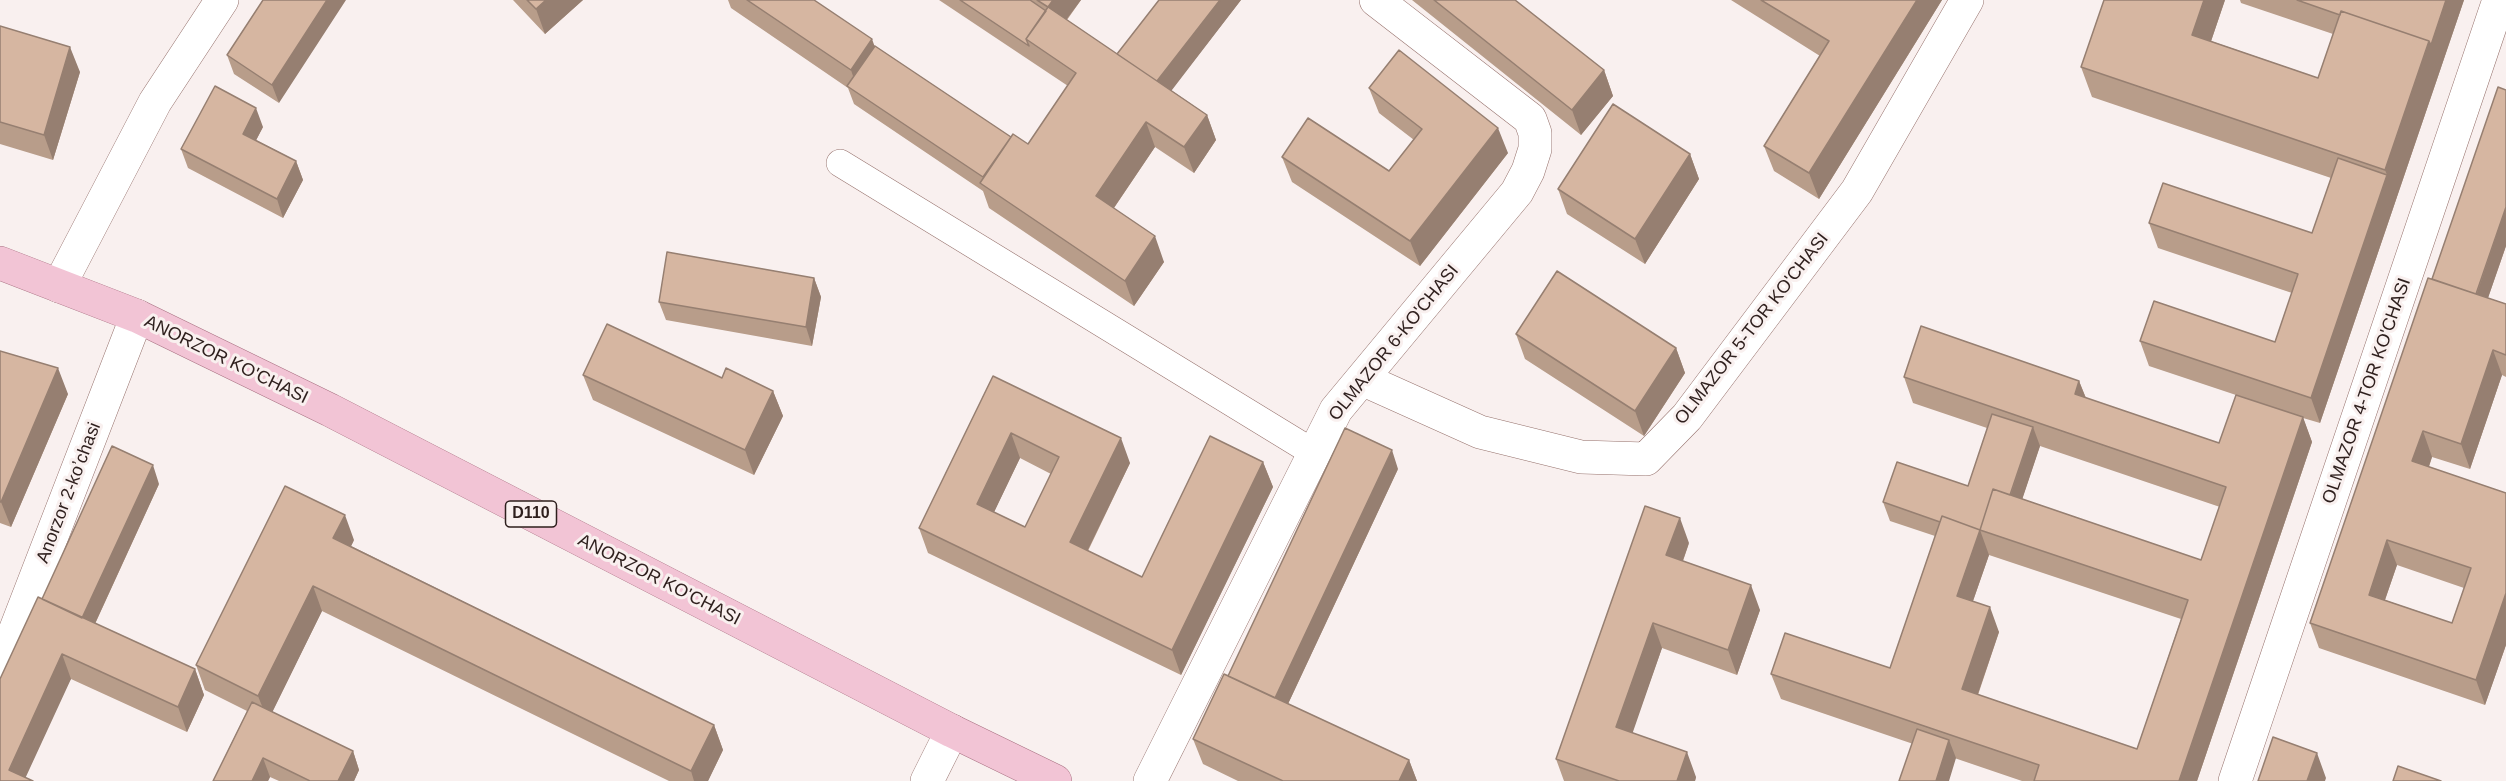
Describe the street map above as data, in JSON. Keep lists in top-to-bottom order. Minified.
{"streets":{"main road":["ANORZOR KO'CHASI","D110"],"street":["OLMAZOR 5-TOR KO'CHASI","OLMAZOR 6-KO'CHASI","OLMAZOR 4-TOR KO'CHASI","Аnorzor 2-koʼchasi"]},"crossings":[["OLMAZOR 5-TOR KO'CHASI","OLMAZOR 6-KO'CHASI"],["ANORZOR KO'CHASI","Аnorzor 2-koʼchasi"]]}
